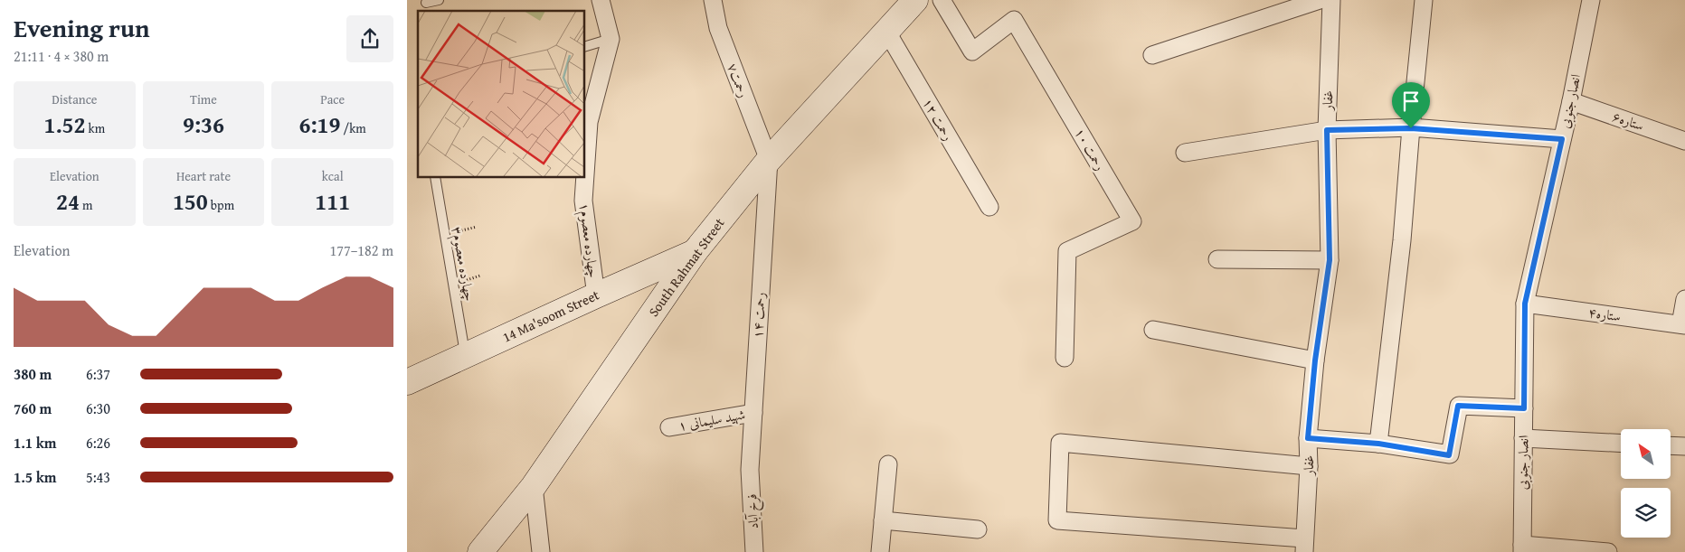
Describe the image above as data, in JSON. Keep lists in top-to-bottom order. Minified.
{"streets":{"street":["رحمت۷","غفار","انصار جنوبی","رحمت ۱۲","ستاره۶","رحمت ۱۰","چهارده معصوم۱","South Rahmat Street","ستاره۴","رحمت ۱۴","14 Ma'soom Street","شهید سلیمانی ۱","فرخ آباد"],"lane":["چهارده معصوم۳"]},"crossings":[["رحمت۷","South Rahmat Street"],["رحمت۷","رحمت ۱۴"],["انصار جنوبی","ستاره۶"],["انصار جنوبی","ستاره۴"],["رحمت ۱۲","South Rahmat Street"],["چهارده معصوم۱","14 Ma'soom Street"],["چهارده معصوم۳","14 Ma'soom Street"],["South Rahmat Street","رحمت ۱۴"],["South Rahmat Street","14 Ma'soom Street"],["رحمت ۱۴","شهید سلیمانی ۱"],["رحمت ۱۴","فرخ آباد"]],"north":"top left","page":{"heading":["Evening run","21:11 · 4 × 380 m"],"stats":[["Distance","1.52 km"],["Time","9:36"],["Pace","6:19 /km"],["Elevation","24 m"],["Heart rate","150 bpm"],["kcal","111"]],"chart":["Elevation","177–182 m"],"list":[{"name":"380 m","note":"6:37"},{"name":"760 m","note":"6:30"},{"name":"1.1 km","note":"6:26"},{"name":"1.5 km","note":"5:43"}]}}
